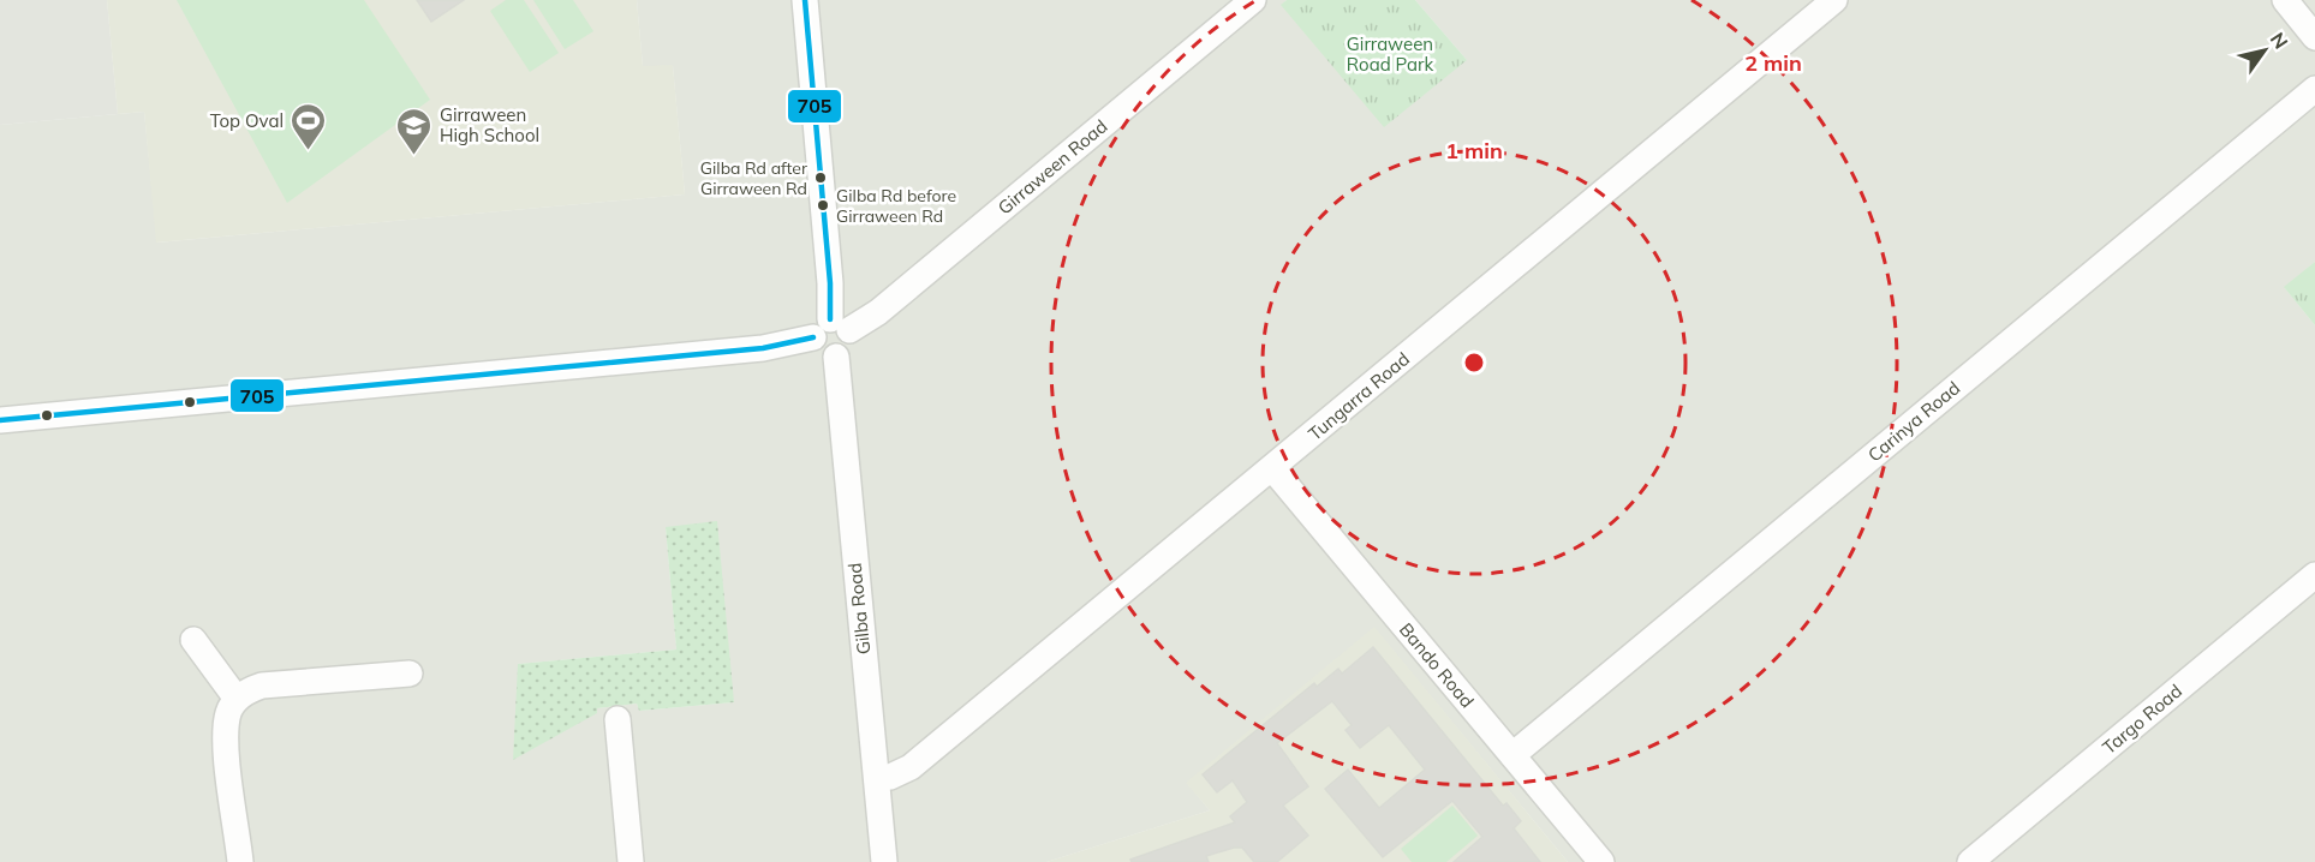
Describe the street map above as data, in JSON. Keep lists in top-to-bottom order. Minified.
{"streets":{"street":["Girraween Road","Tungarra Road","Carinya Road","Gilba Road","Bando Road","Targo Road"]},"crossings":[["Girraween Road","Gilba Road"],["Tungarra Road","Gilba Road"],["Tungarra Road","Bando Road"],["Carinya Road","Bando Road"]],"parks":["Girraween Road Park"],"places":{"sports":["Top Oval"],"school or university":["Girraween High School"],"other":["Gilba Rd after Girraween Rd","Gilba Rd before Girraween Rd"]},"lines":["transit line 705"],"north":"top right","rings":["2 min","1 min"]}
